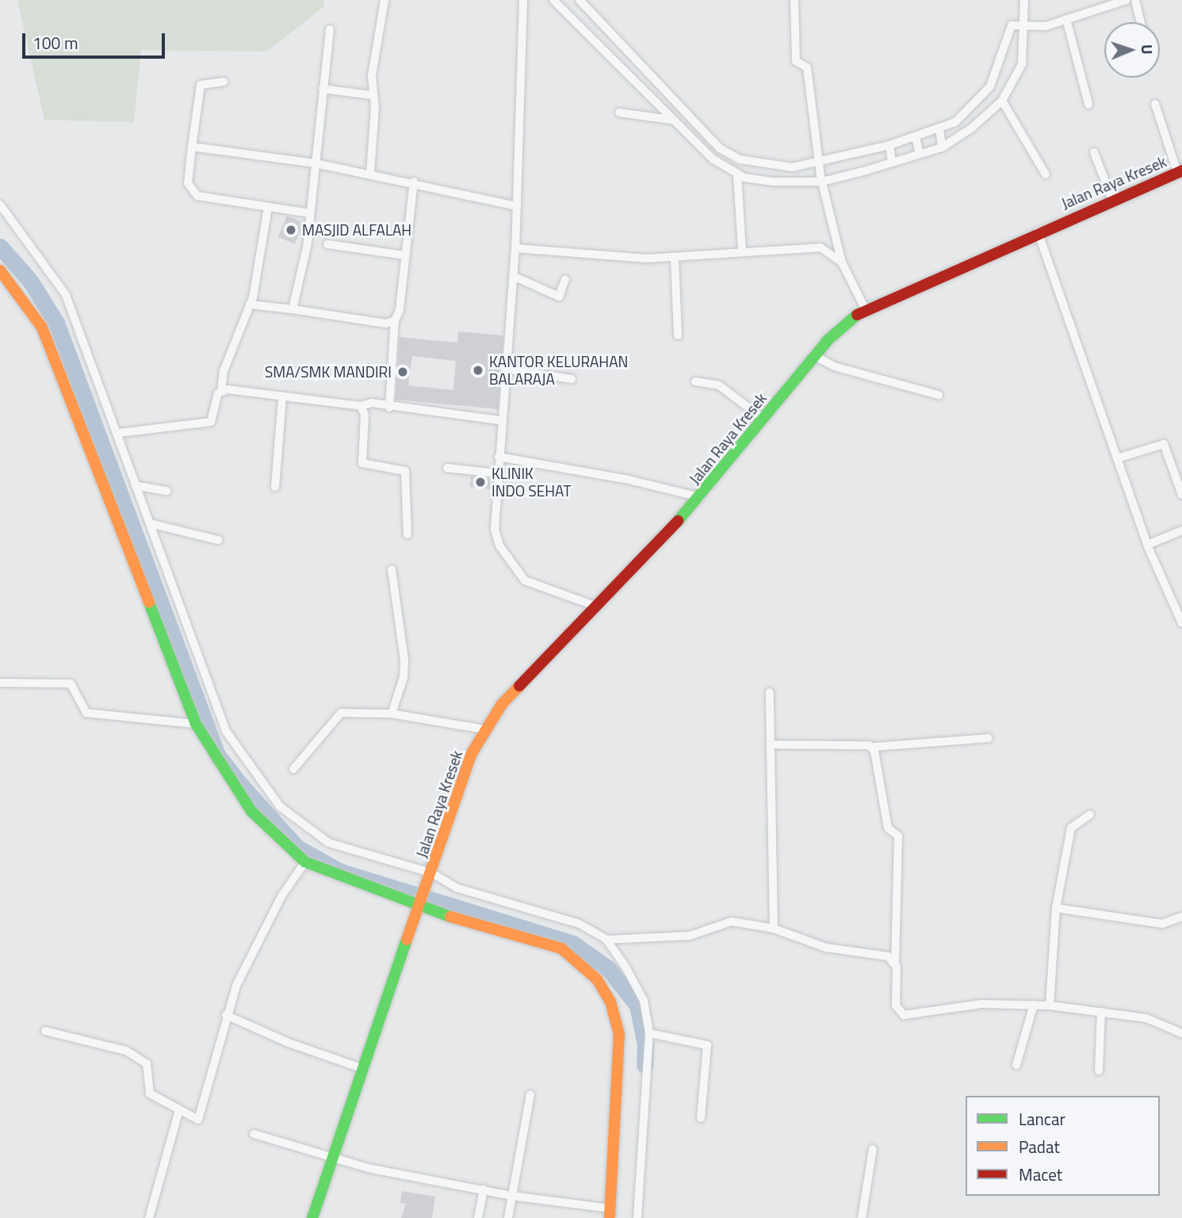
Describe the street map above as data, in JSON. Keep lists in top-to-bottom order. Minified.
{"streets":{"main road":["Jalan Raya Kresek"]},"places":["MASJID ALFALAH","KANTOR KELURAHAN BALARAJA","SMA/SMK MANDIRI","KLINIK INDO SEHAT"],"legend":["Lancar","Padat","Macet"],"scale_bar":"100 m","north":"right"}
